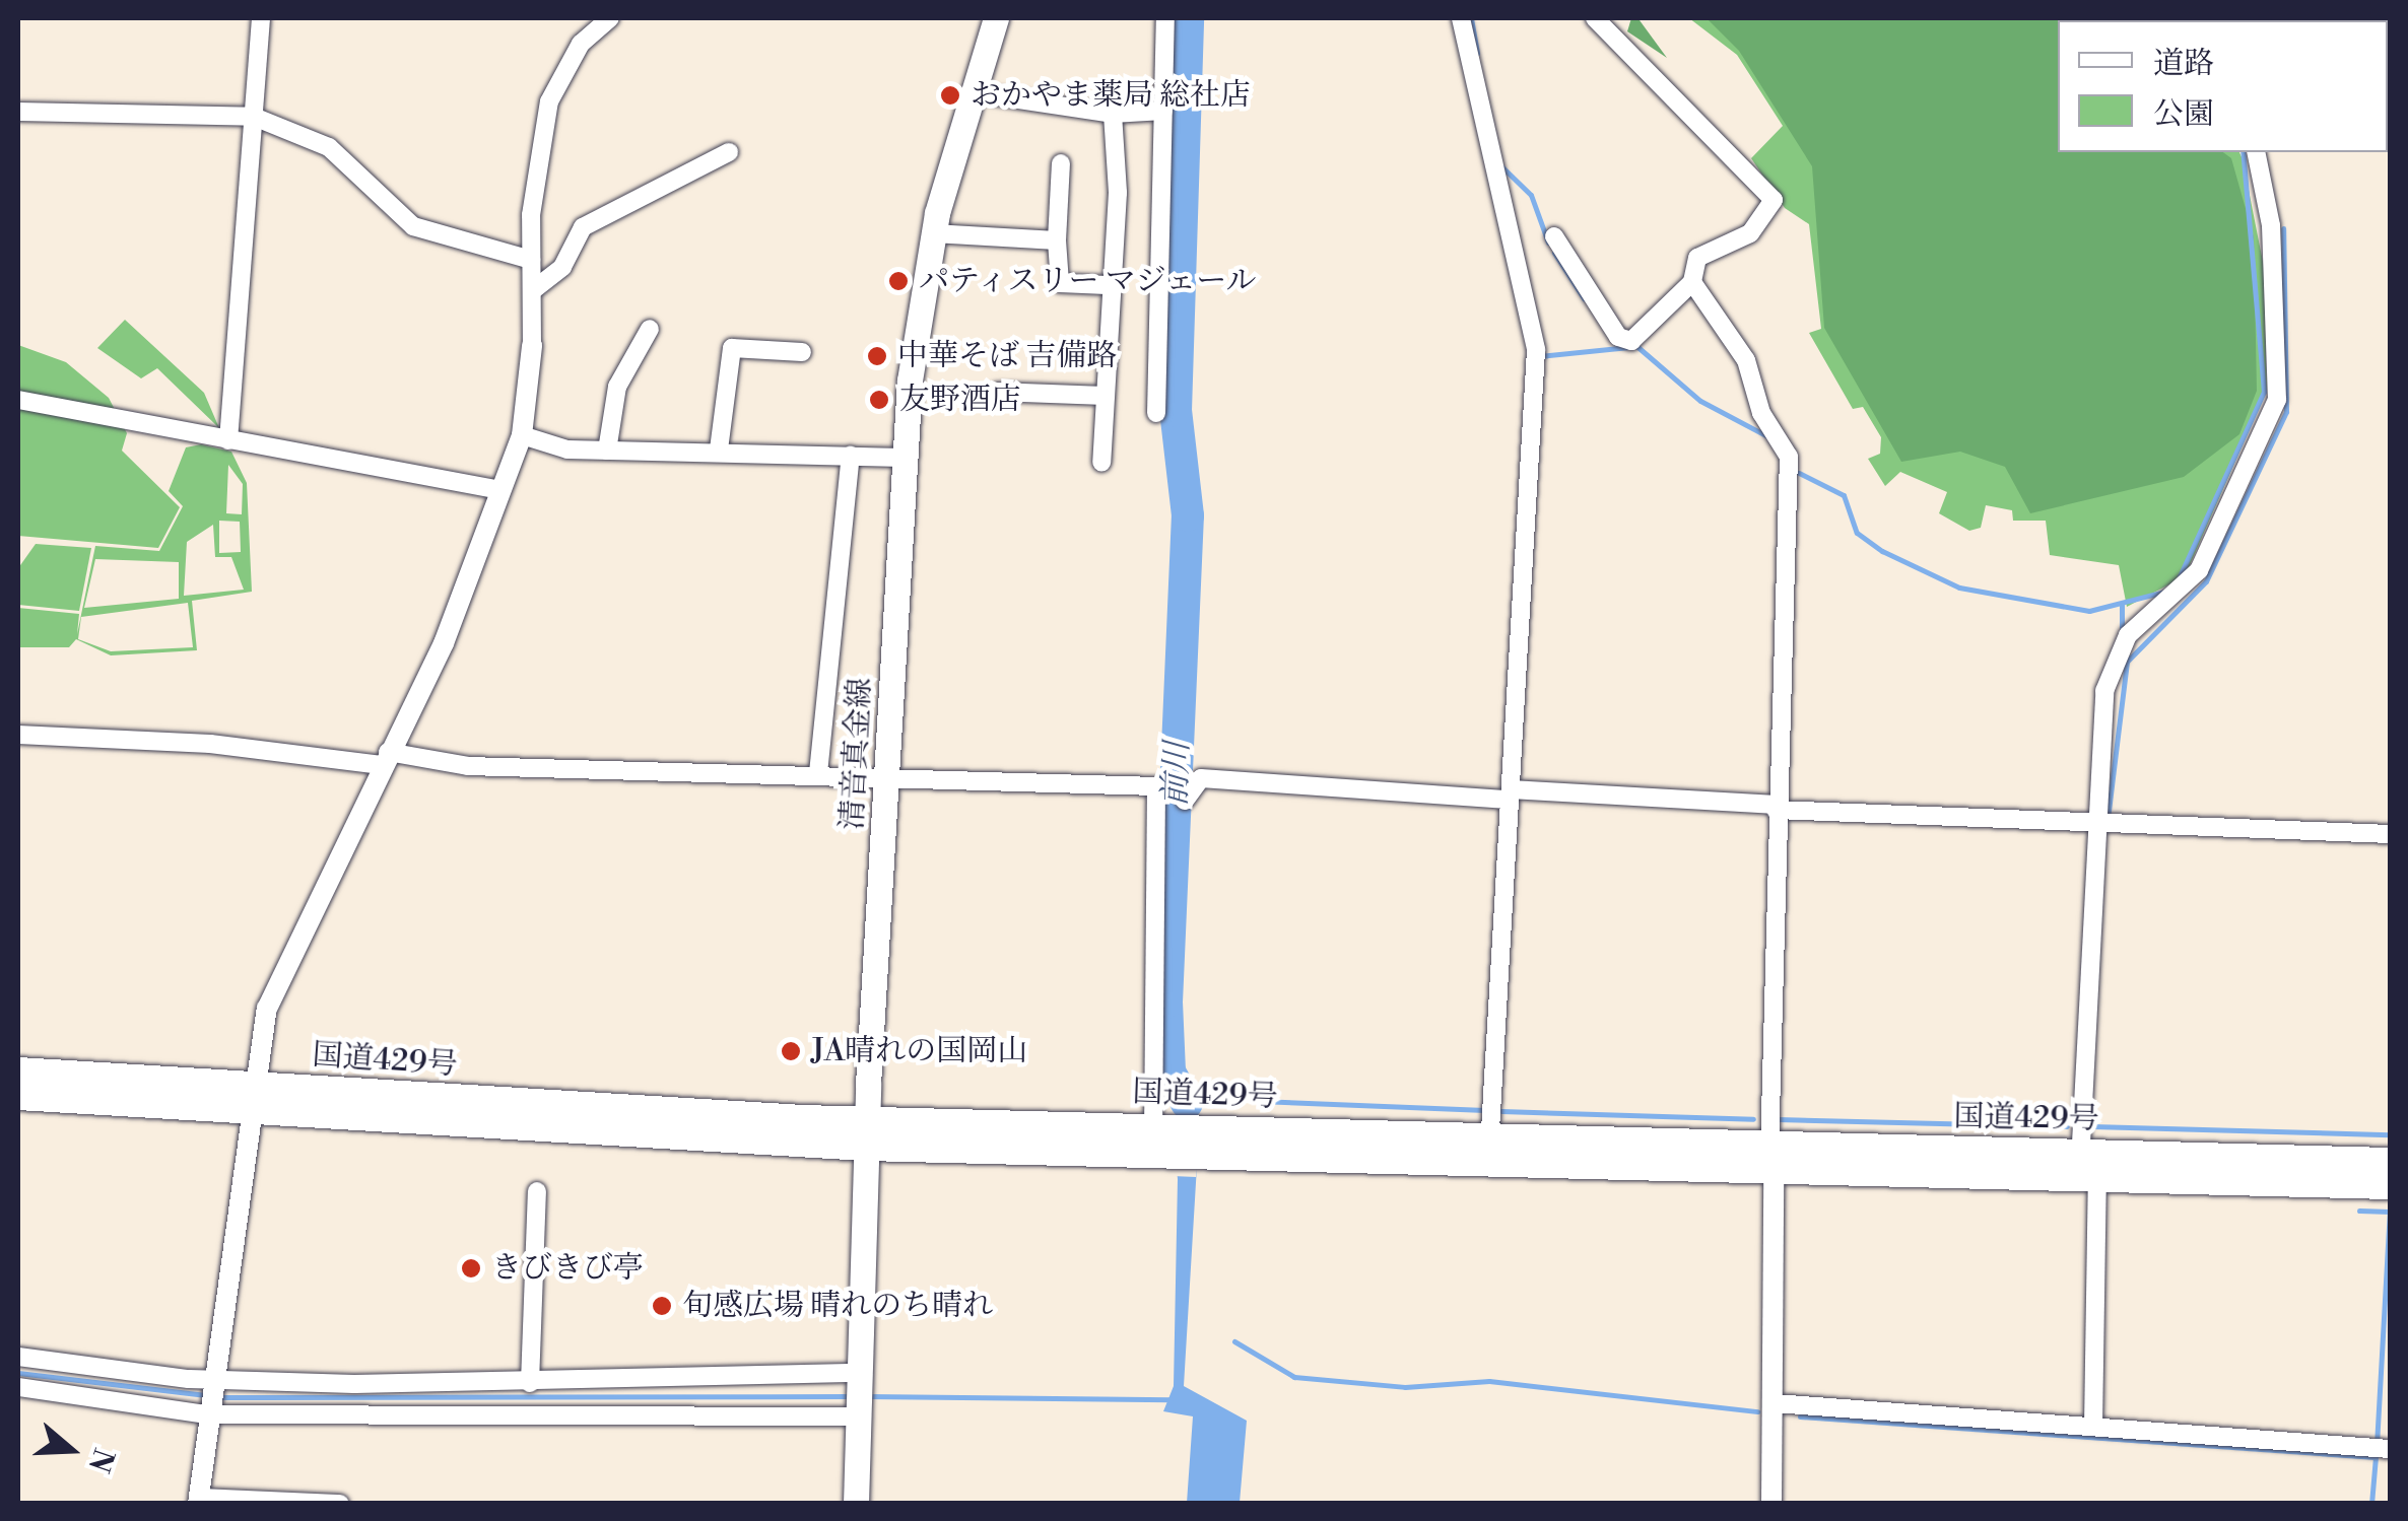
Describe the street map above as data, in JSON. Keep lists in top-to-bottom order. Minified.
{"streets":{"highway":["国道429号"],"main road":["清音真金線"]},"crossings":[["清音真金線","国道429号"]],"water":["前川"],"places":["おかやま薬局 総社店","パティスリー マジェール","中華そば 吉備路","友野酒店","JA晴れの国岡山","きびきび亭","旬感広場 晴れのち晴れ"],"legend":["道路","公園"],"north":"right"}
